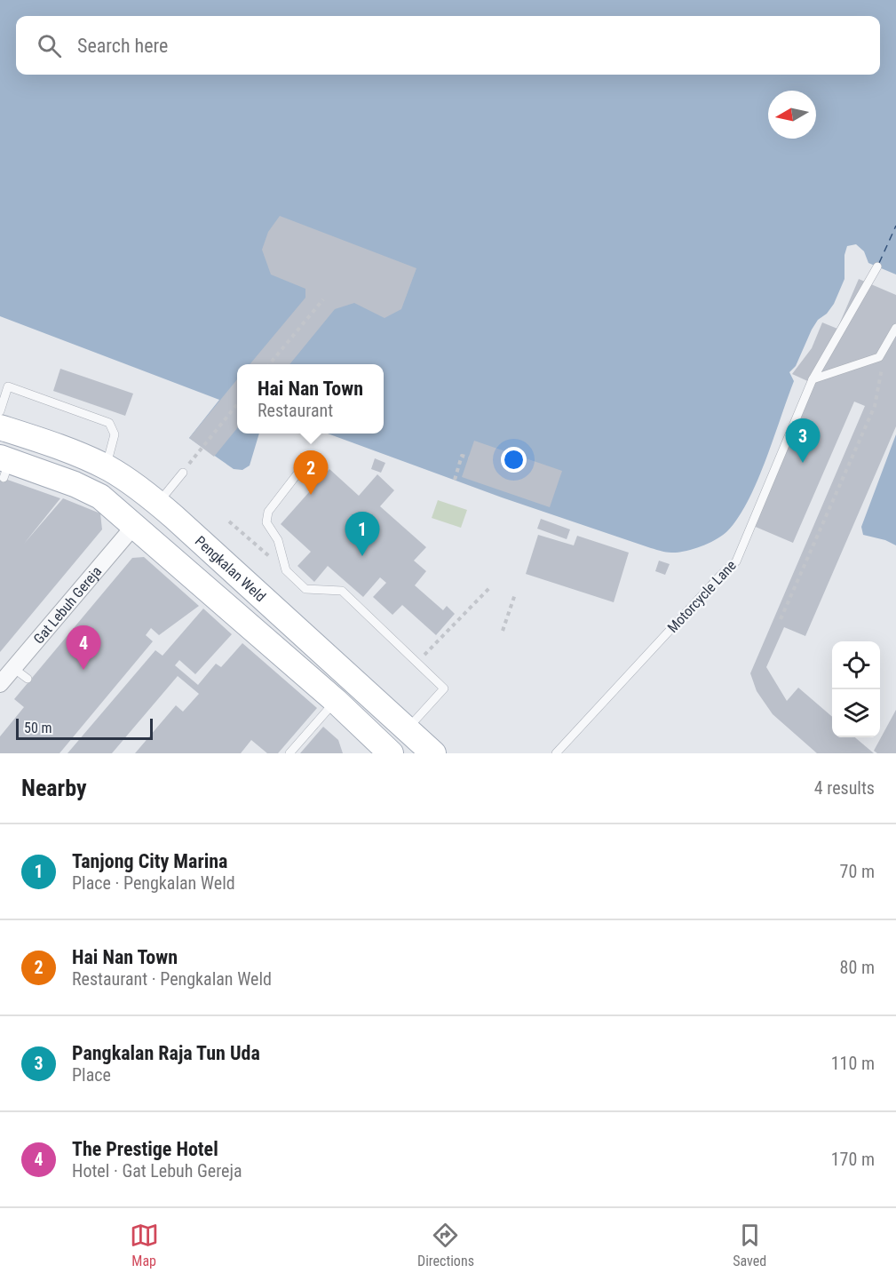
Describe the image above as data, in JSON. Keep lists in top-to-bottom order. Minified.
{"streets":{"main road":["Pengkalan Weld"],"street":["Gat Lebuh Gereja"],"lane":["Motorcycle Lane"]},"crossings":[["Pengkalan Weld","Gat Lebuh Gereja"]],"scale_bar":"50 m","north":"left","page":{"search":"Search here","popup":["Hai Nan Town","Restaurant"],"pins":["3","2","1","4"],"scale":"50 m","heading":["Nearby","4 results"],"list":[{"mark":"1","name":"Tanjong City Marina","note":"Place · Pengkalan Weld","value":"70 m"},{"mark":"2","name":"Hai Nan Town","note":"Restaurant · Pengkalan Weld","value":"80 m"},{"mark":"3","name":"Pangkalan Raja Tun Uda","note":"Place","value":"110 m"},{"mark":"4","name":"The Prestige Hotel","note":"Hotel · Gat Lebuh Gereja","value":"170 m"}],"nav":["Map","Directions","Saved"]}}
